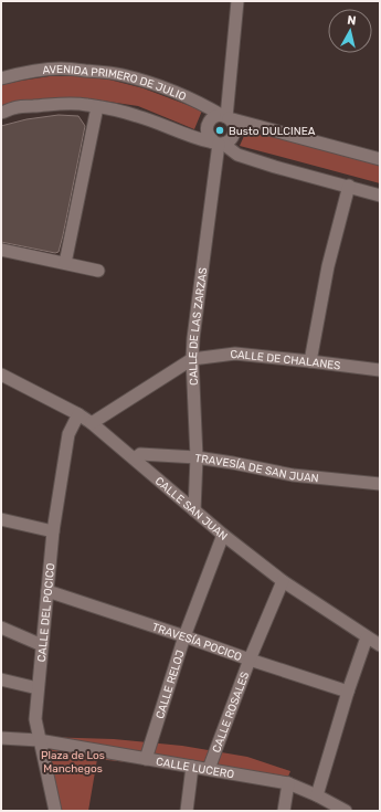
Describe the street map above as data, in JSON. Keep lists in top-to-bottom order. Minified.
{"streets":{"street":["AVENIDA PRIMERO DE JULIO","CALLE DE LAS ZARZAS","CALLE DE CHALANES","TRAVESÍA DE SAN JUAN","CALLE SAN JUAN","CALLE DEL POCICO","TRAVESÍA POCICO","CALLE RELOJ","CALLE ROSALES","CALLE LUCERO"]},"crossings":[["AVENIDA PRIMERO DE JULIO","CALLE DE LAS ZARZAS"],["CALLE DE LAS ZARZAS","CALLE DE CHALANES"],["CALLE DE LAS ZARZAS","TRAVESÍA DE SAN JUAN"],["CALLE DE LAS ZARZAS","CALLE SAN JUAN"],["TRAVESÍA DE SAN JUAN","CALLE SAN JUAN"],["CALLE SAN JUAN","CALLE DEL POCICO"],["CALLE SAN JUAN","CALLE RELOJ"],["CALLE SAN JUAN","CALLE ROSALES"],["CALLE DEL POCICO","TRAVESÍA POCICO"],["CALLE DEL POCICO","CALLE LUCERO"],["TRAVESÍA POCICO","CALLE RELOJ"],["TRAVESÍA POCICO","CALLE ROSALES"],["CALLE RELOJ","CALLE LUCERO"],["CALLE ROSALES","CALLE LUCERO"]],"parks":["Plaza de Los Manchegos"],"places":["Busto DULCINEA"],"north":"top"}
